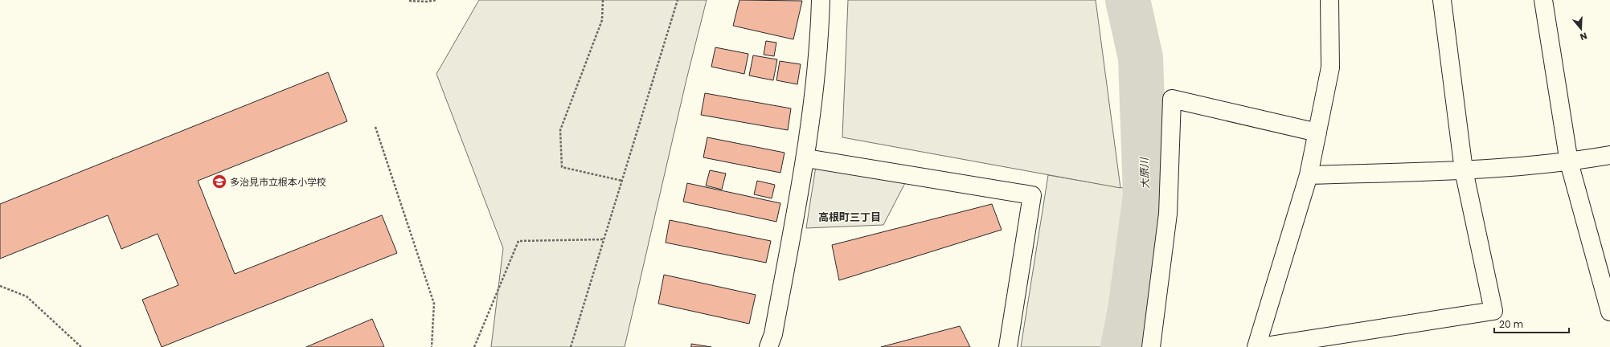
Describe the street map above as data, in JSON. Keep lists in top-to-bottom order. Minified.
{"districts":["高根町三丁目"],"water":["大原川"],"places":{"school or university":["多治見市立根本小学校"]},"scale_bar":"20 m","north":"bottom"}
